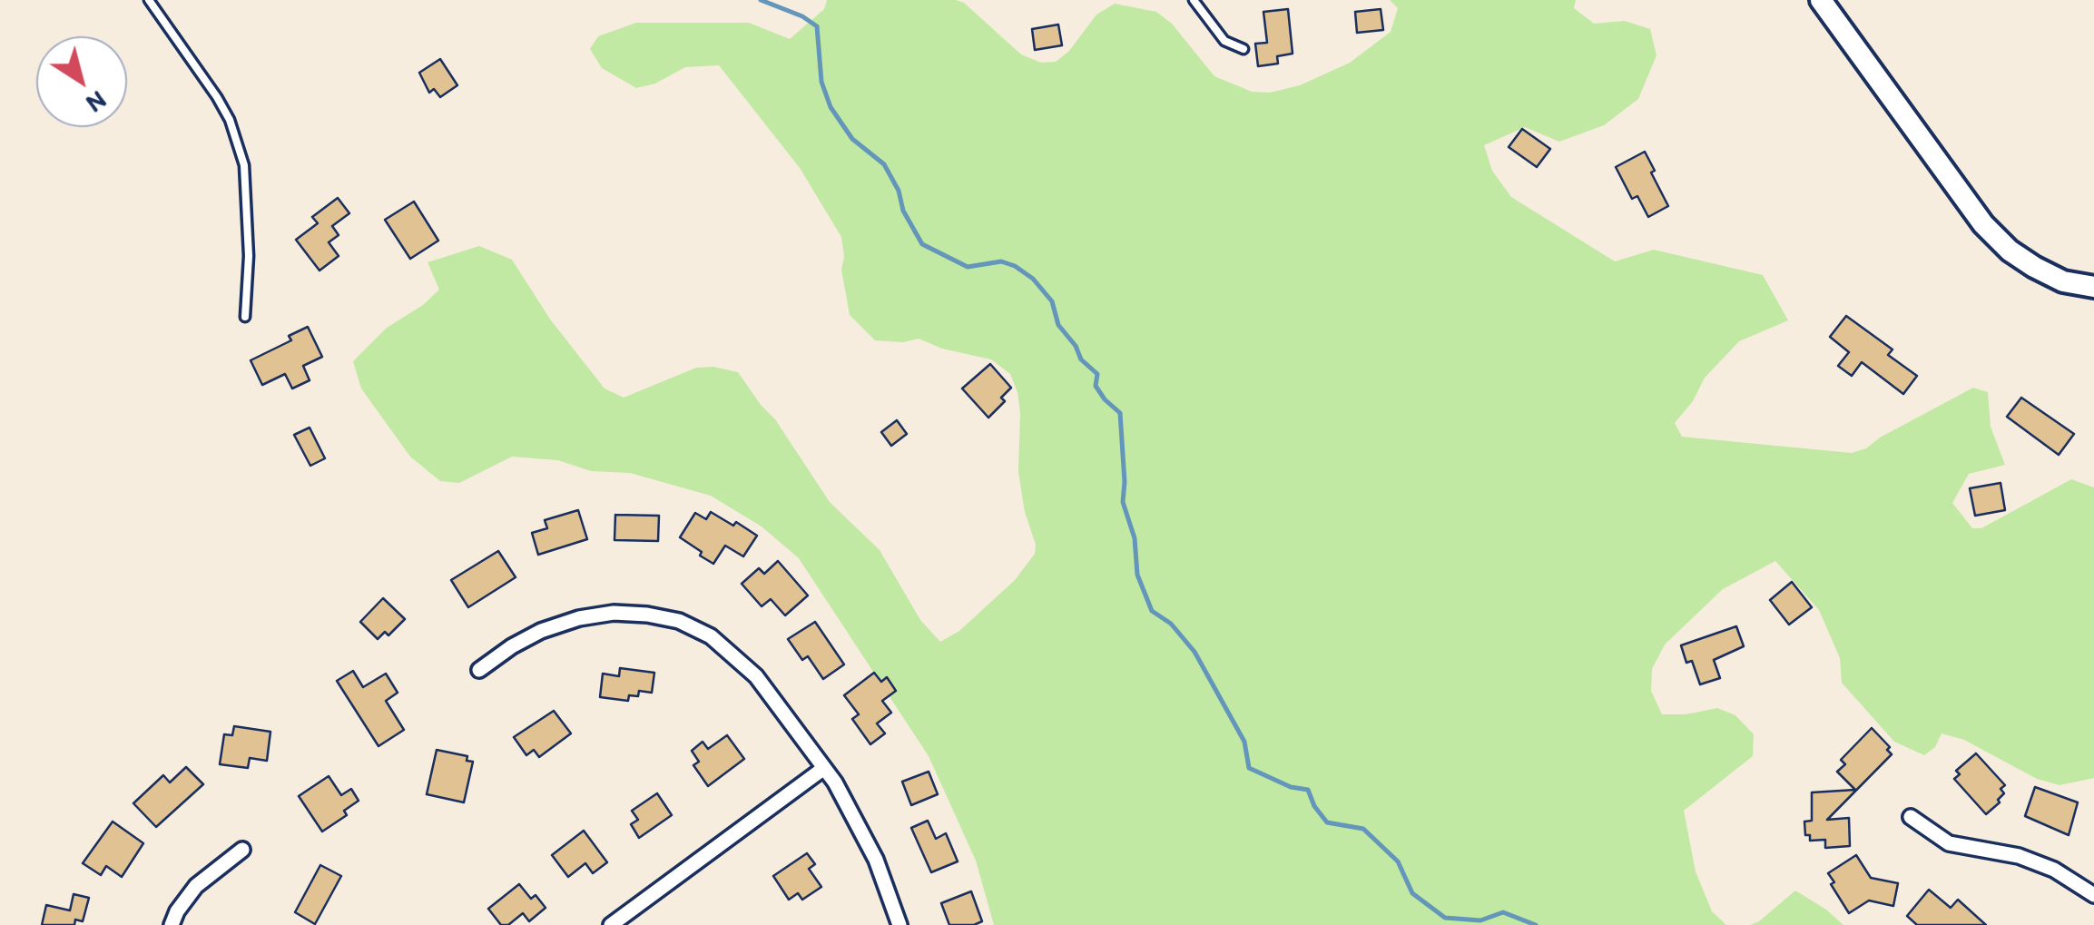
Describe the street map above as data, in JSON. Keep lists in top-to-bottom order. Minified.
{"north":"bottom right"}
